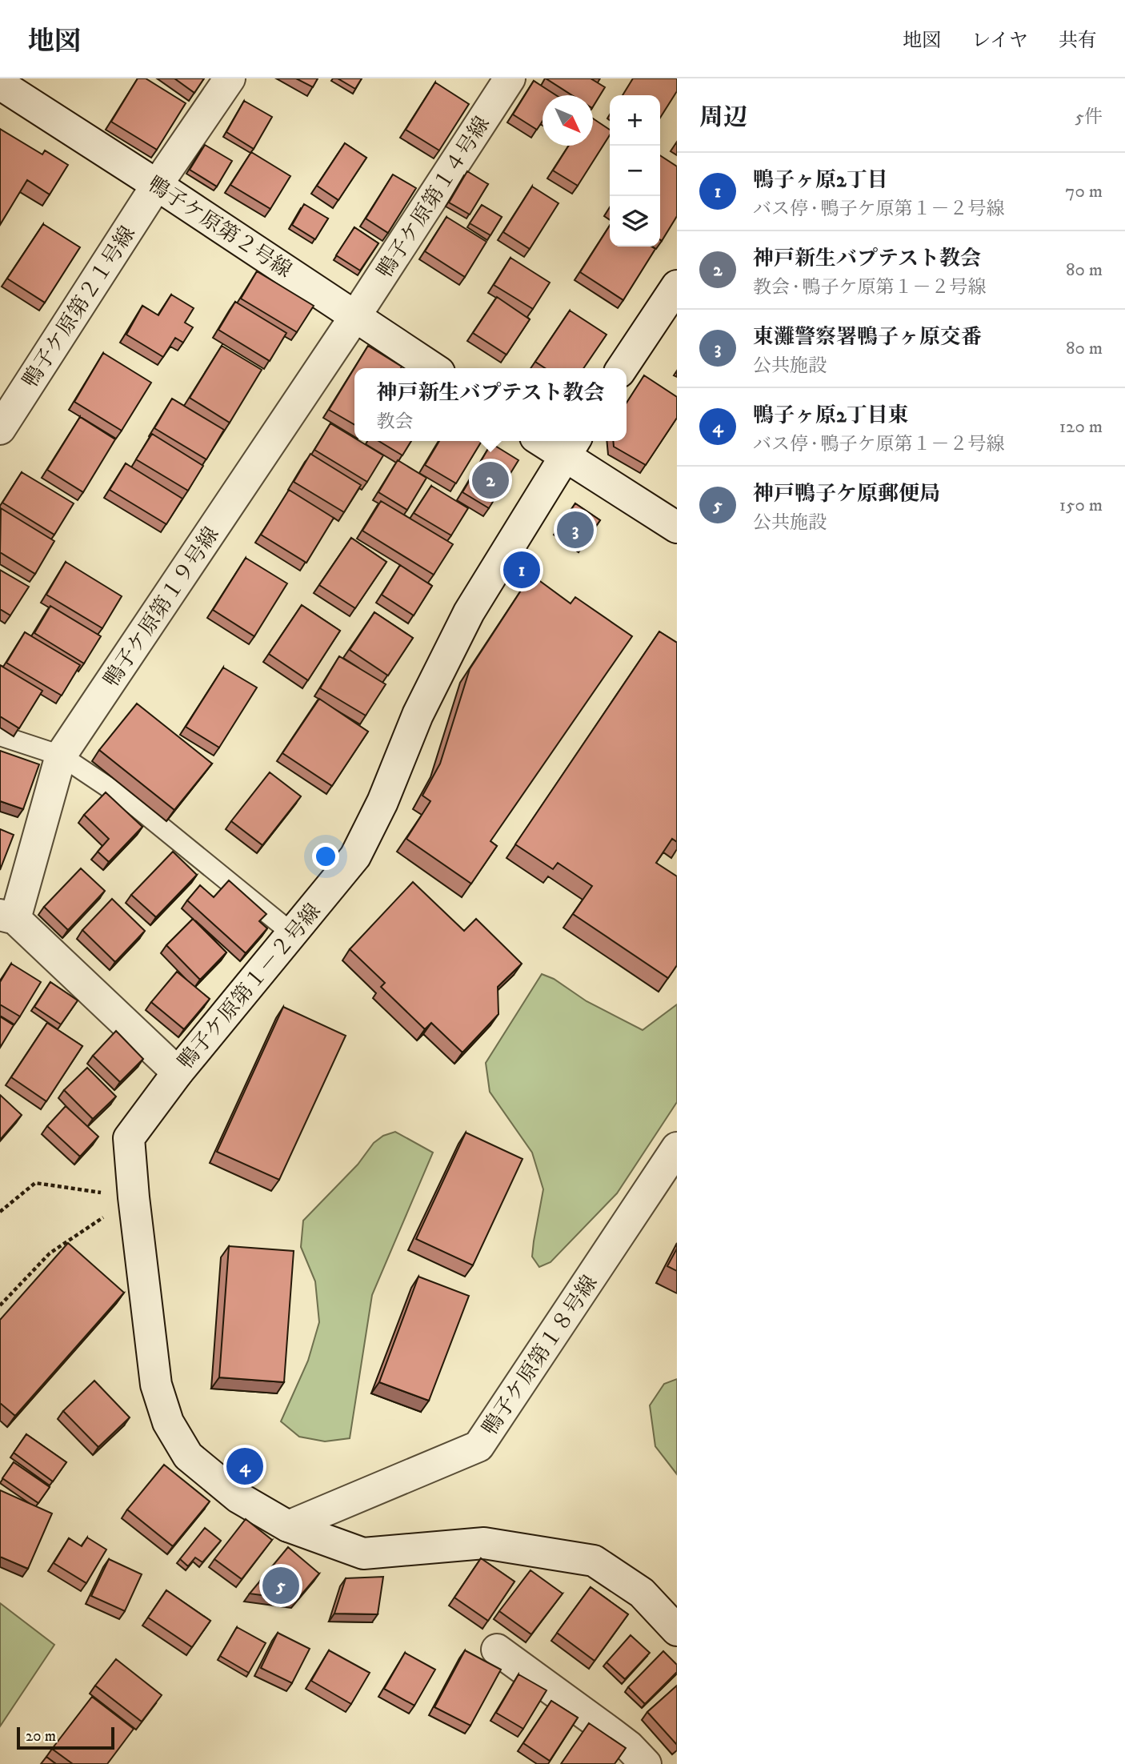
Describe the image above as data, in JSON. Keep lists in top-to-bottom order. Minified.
{"streets":{"street":["鴨子ケ原第１４号線","鴨子ケ原第２号線","鴨子ケ原第２１号線","鴨子ケ原第１９号線","鴨子ケ原第１－２号線","鴨子ケ原第１８号線"]},"crossings":[["鴨子ケ原第１４号線","鴨子ケ原第２号線"],["鴨子ケ原第１４号線","鴨子ケ原第１９号線"],["鴨子ケ原第２号線","鴨子ケ原第２１号線"],["鴨子ケ原第２号線","鴨子ケ原第１９号線"],["鴨子ケ原第１－２号線","鴨子ケ原第１８号線"]],"scale_bar":"20 m","north":"bottom right","page":{"header":"地図","nav":["地図","レイヤ","共有"],"heading":["周辺","5件"],"map_buttons":["+","−"],"list":[{"mark":"1","name":"鴨子ヶ原2丁目","note":"バス停 · 鴨子ケ原第１－２号線","value":"70 m"},{"mark":"2","name":"神戸新生バプテスト教会","note":"教会 · 鴨子ケ原第１－２号線","value":"80 m"},{"mark":"3","name":"東灘警察署鴨子ヶ原交番","note":"公共施設","value":"80 m"},{"mark":"4","name":"鴨子ヶ原2丁目東","note":"バス停 · 鴨子ケ原第１－２号線","value":"120 m"},{"mark":"5","name":"神戸鴨子ケ原郵便局","note":"公共施設","value":"150 m"}],"popup":["神戸新生バプテスト教会","教会"],"pins":["2","3","1","4","5"],"scale":"20 m"}}
